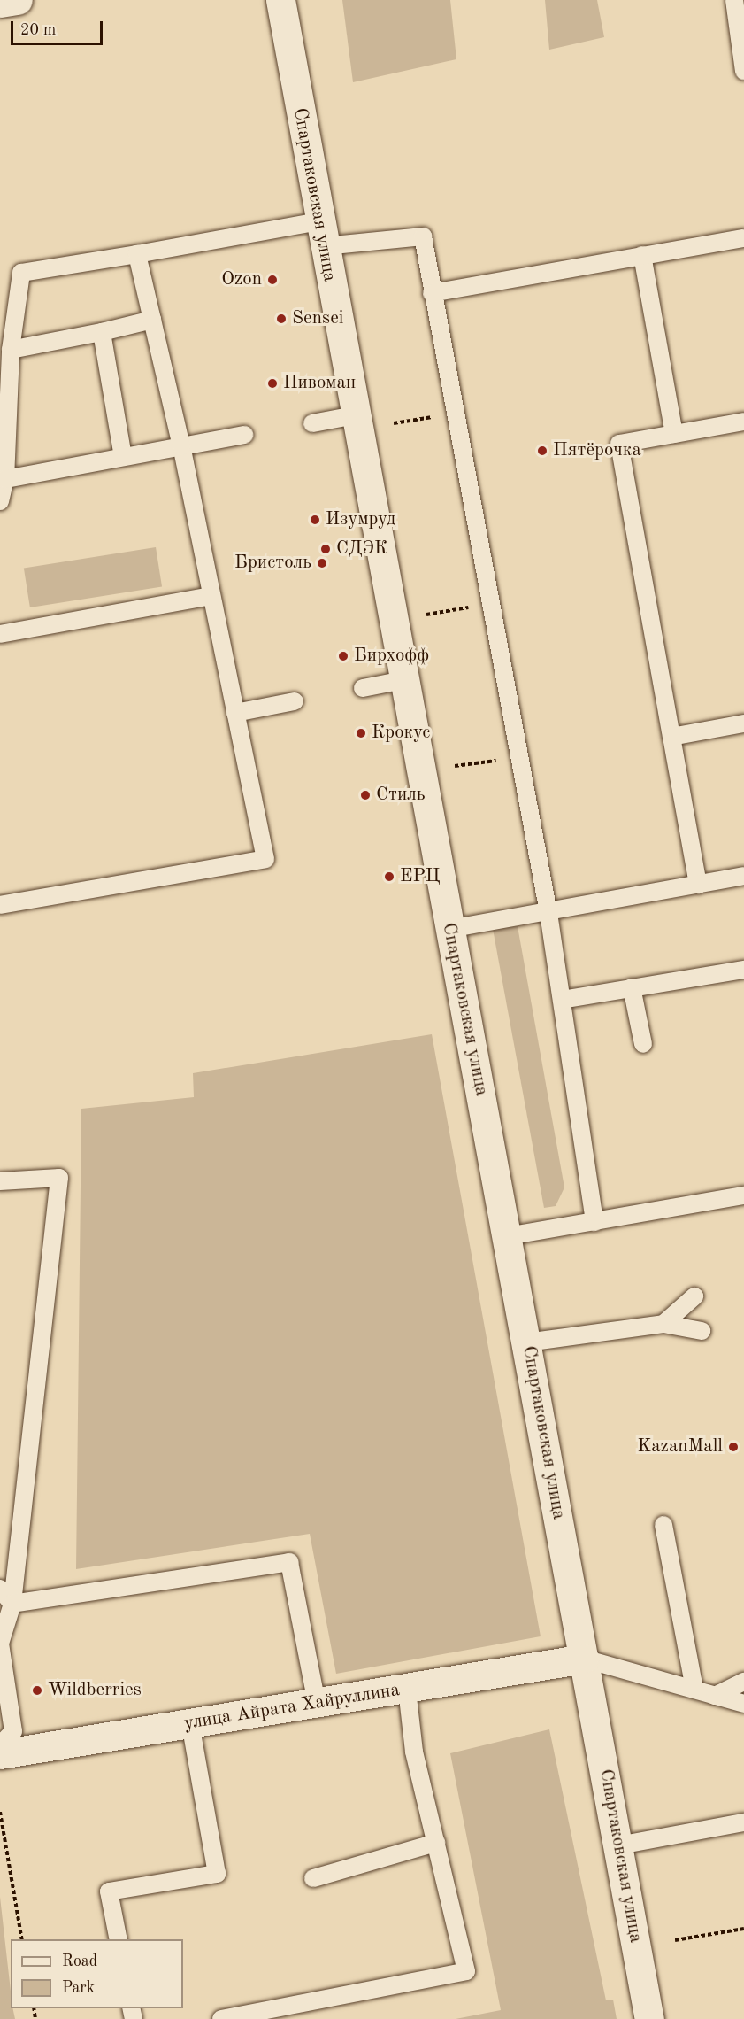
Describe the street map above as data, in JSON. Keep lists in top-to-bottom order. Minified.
{"streets":{"street":["Спартаковская улица","улица Айрата Хайруллина"]},"crossings":[["Спартаковская улица","улица Айрата Хайруллина"]],"places":["Ozon","Sensei","Пивоман","Пятёрочка","Изумруд","СДЭК","Бристоль","Бирхофф","Крокус","Стиль","ЕРЦ","KazanMall","Wildberries"],"legend":["Road","Park"],"scale_bar":"20 m"}
